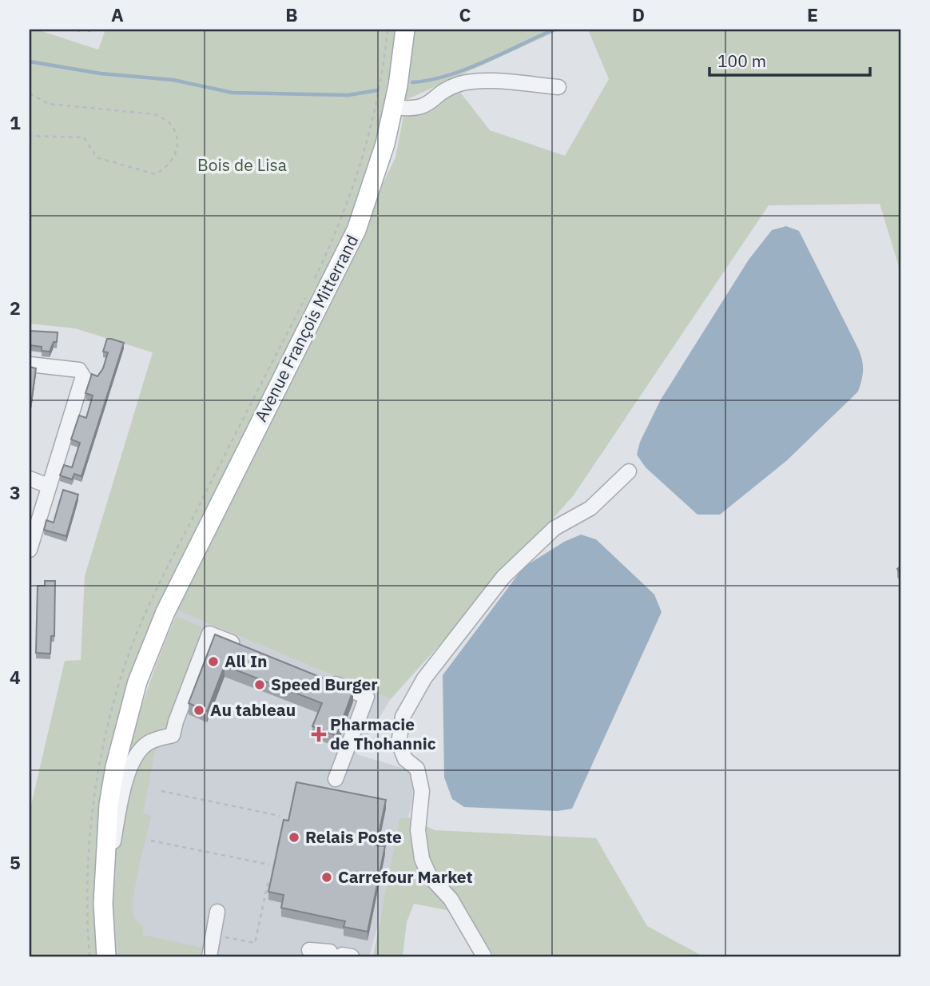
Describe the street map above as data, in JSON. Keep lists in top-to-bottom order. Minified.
{"streets":{"main road":["Avenue François Mitterrand"]},"parks":["Bois de Lisa"],"places":{"other":["All In","Speed Burger","Au tableau","Relais Poste","Carrefour Market"],"health":["Pharmacie de Thohannic"]},"scale_bar":"100 m","grid":{"columns":["A","B","C","D","E"],"rows":["1","2","3","4","5"]}}
